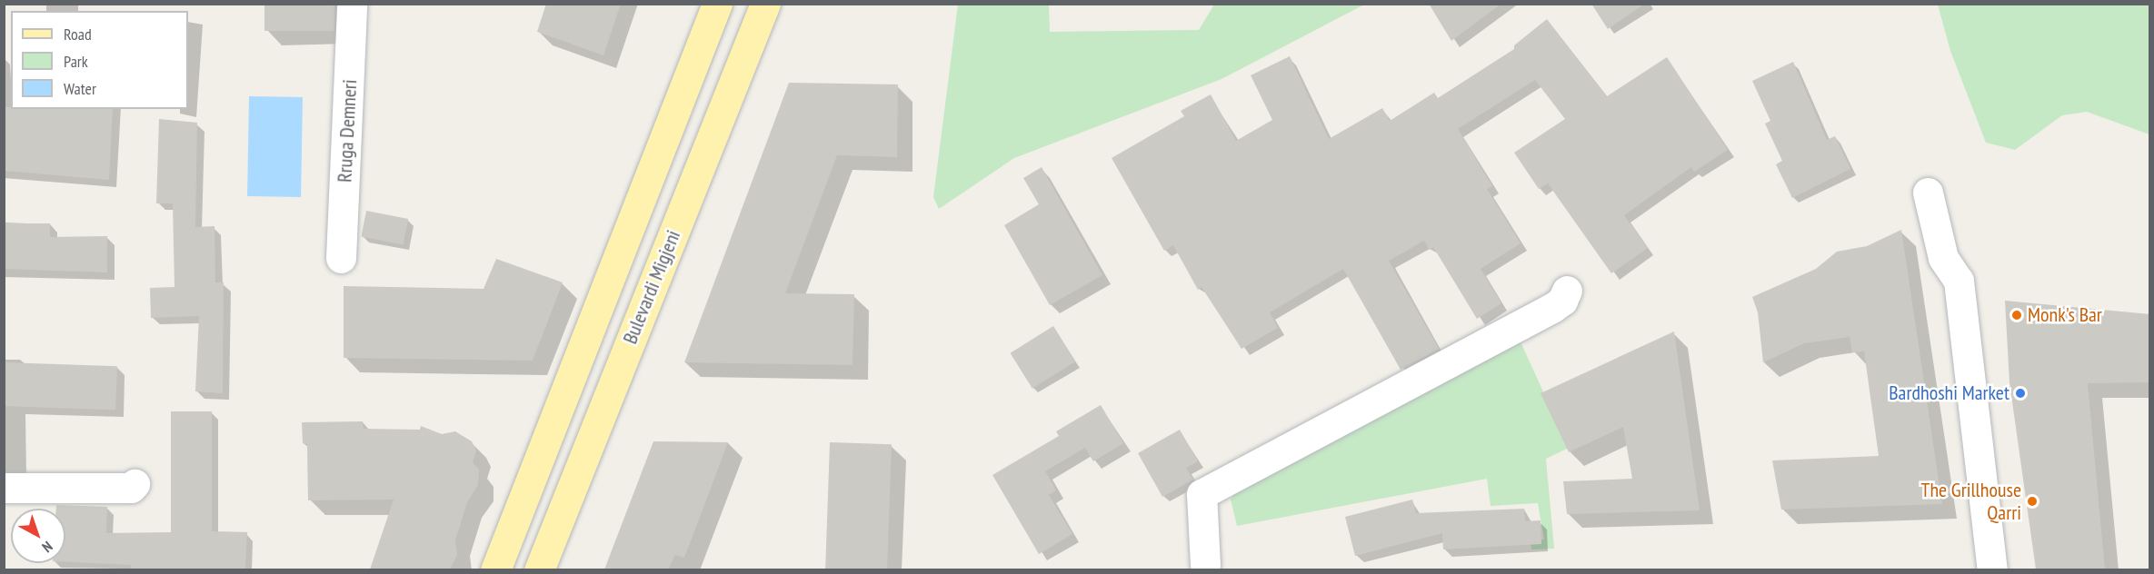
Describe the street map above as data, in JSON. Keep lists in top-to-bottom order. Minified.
{"streets":{"main road":["Bulevardi Migjeni"],"street":["Rruga Demneri"]},"places":["Monk's Bar","Bardhoshi Market","The Grillhouse Qarri"],"legend":["Road","Park","Water"],"north":"bottom right"}
